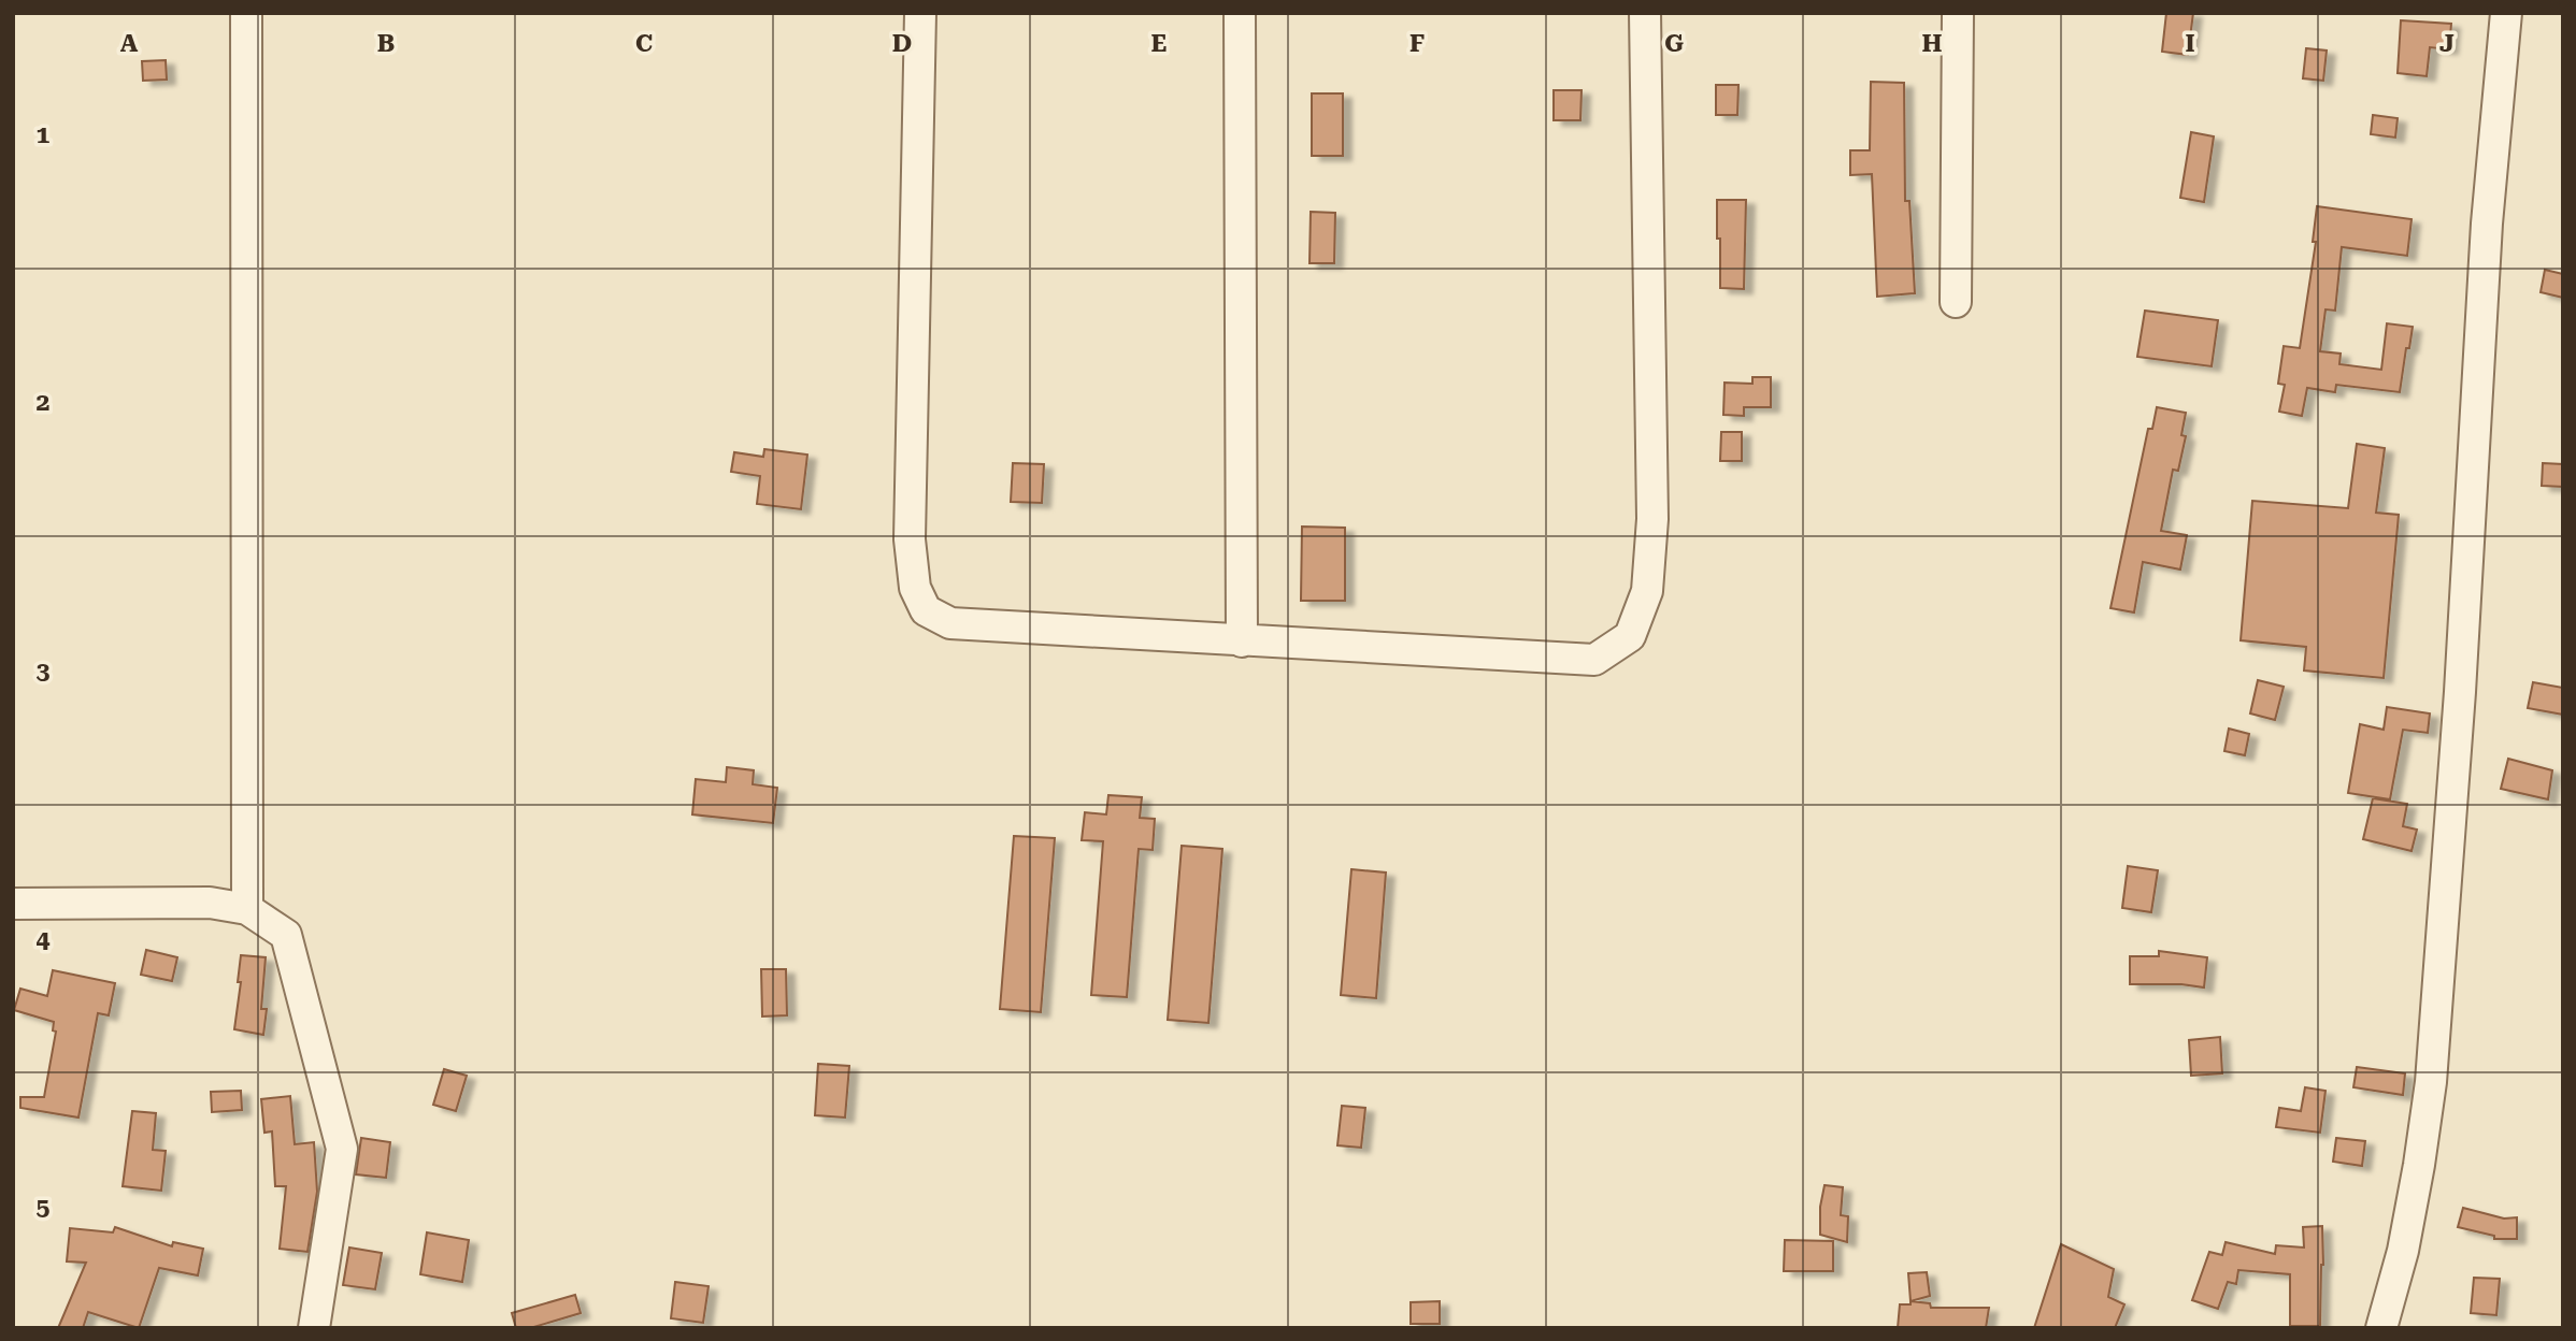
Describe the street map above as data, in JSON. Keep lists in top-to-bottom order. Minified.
{"grid":{"columns":["A","B","C","D","E","F","G","H","I","J"],"rows":["1","2","3","4","5"]}}
